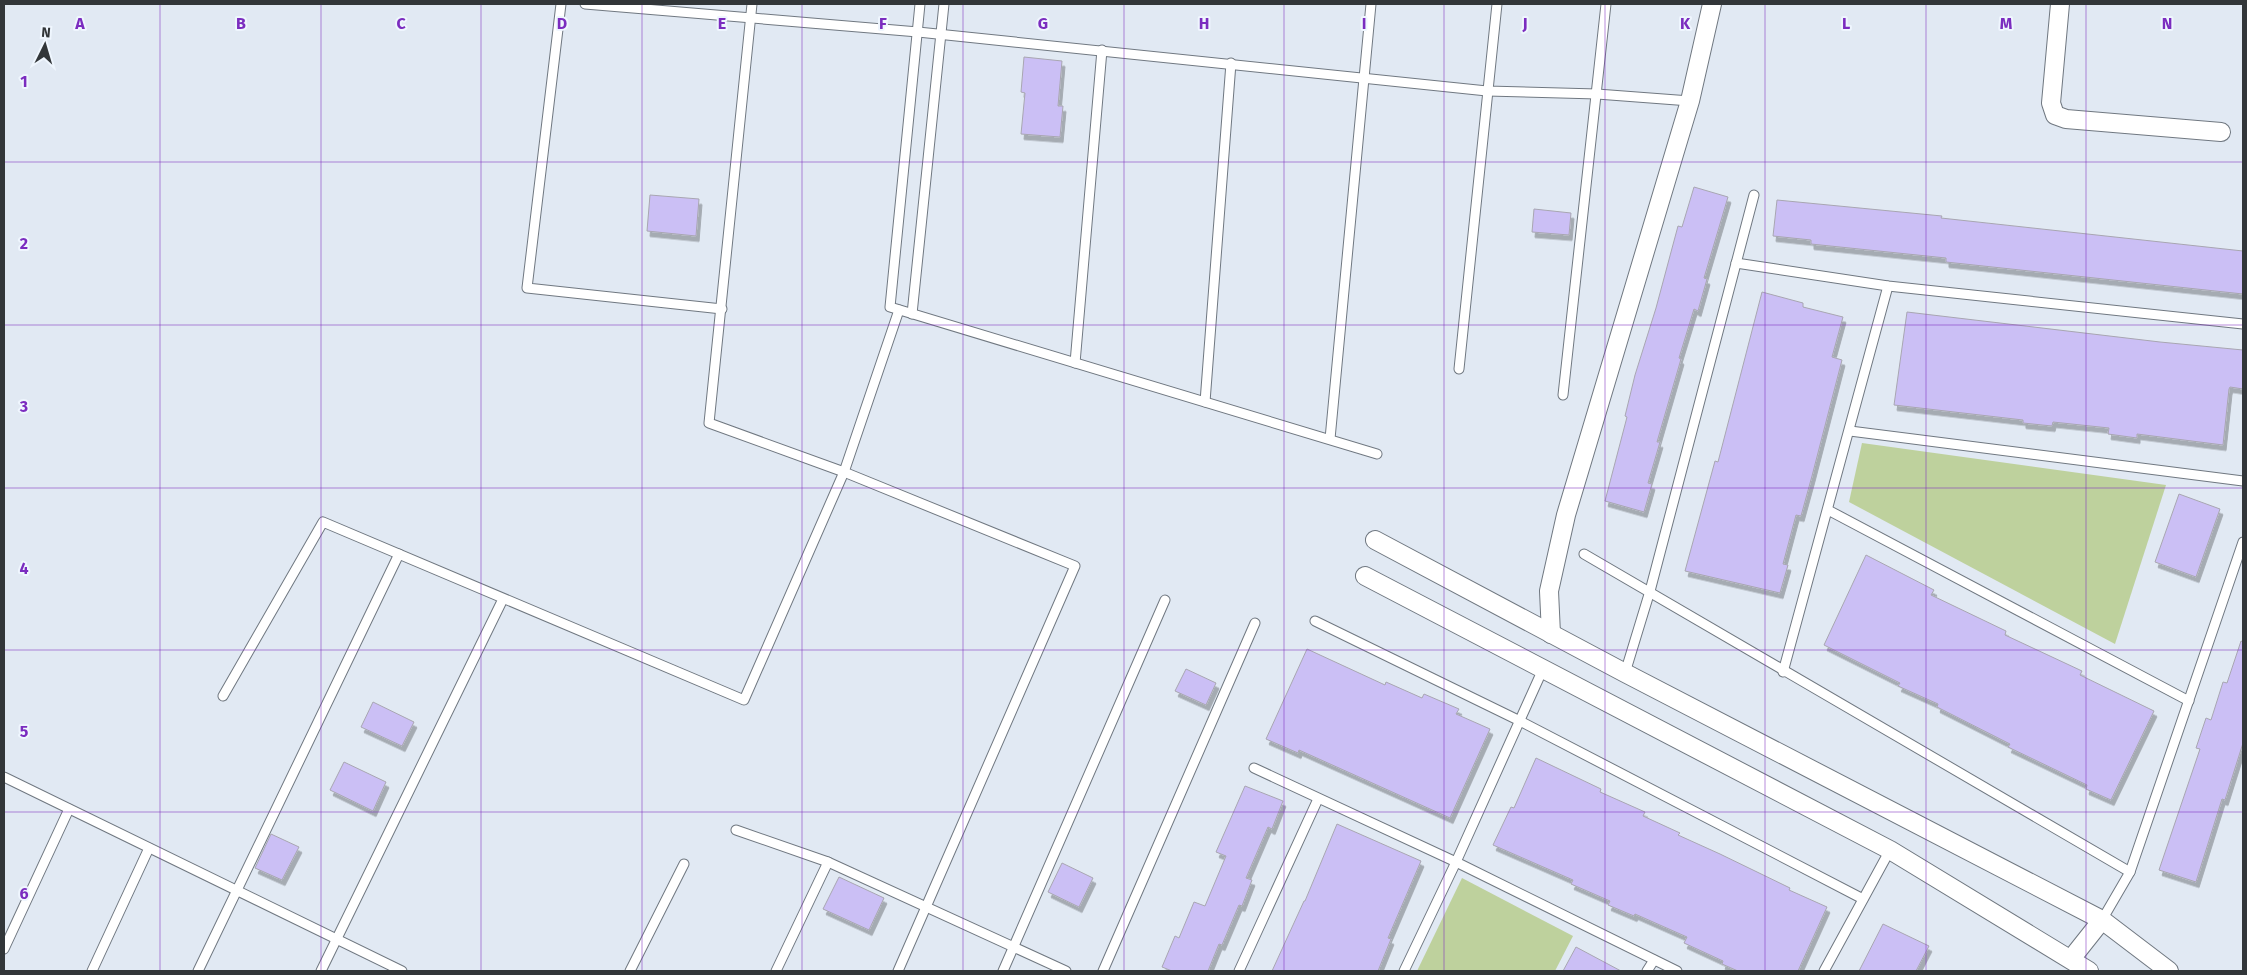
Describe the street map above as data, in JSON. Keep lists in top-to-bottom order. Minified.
{"north":"top","grid":{"columns":["A","B","C","D","E","F","G","H","I","J","K","L","M","N"],"rows":["1","2","3","4","5","6"]}}
